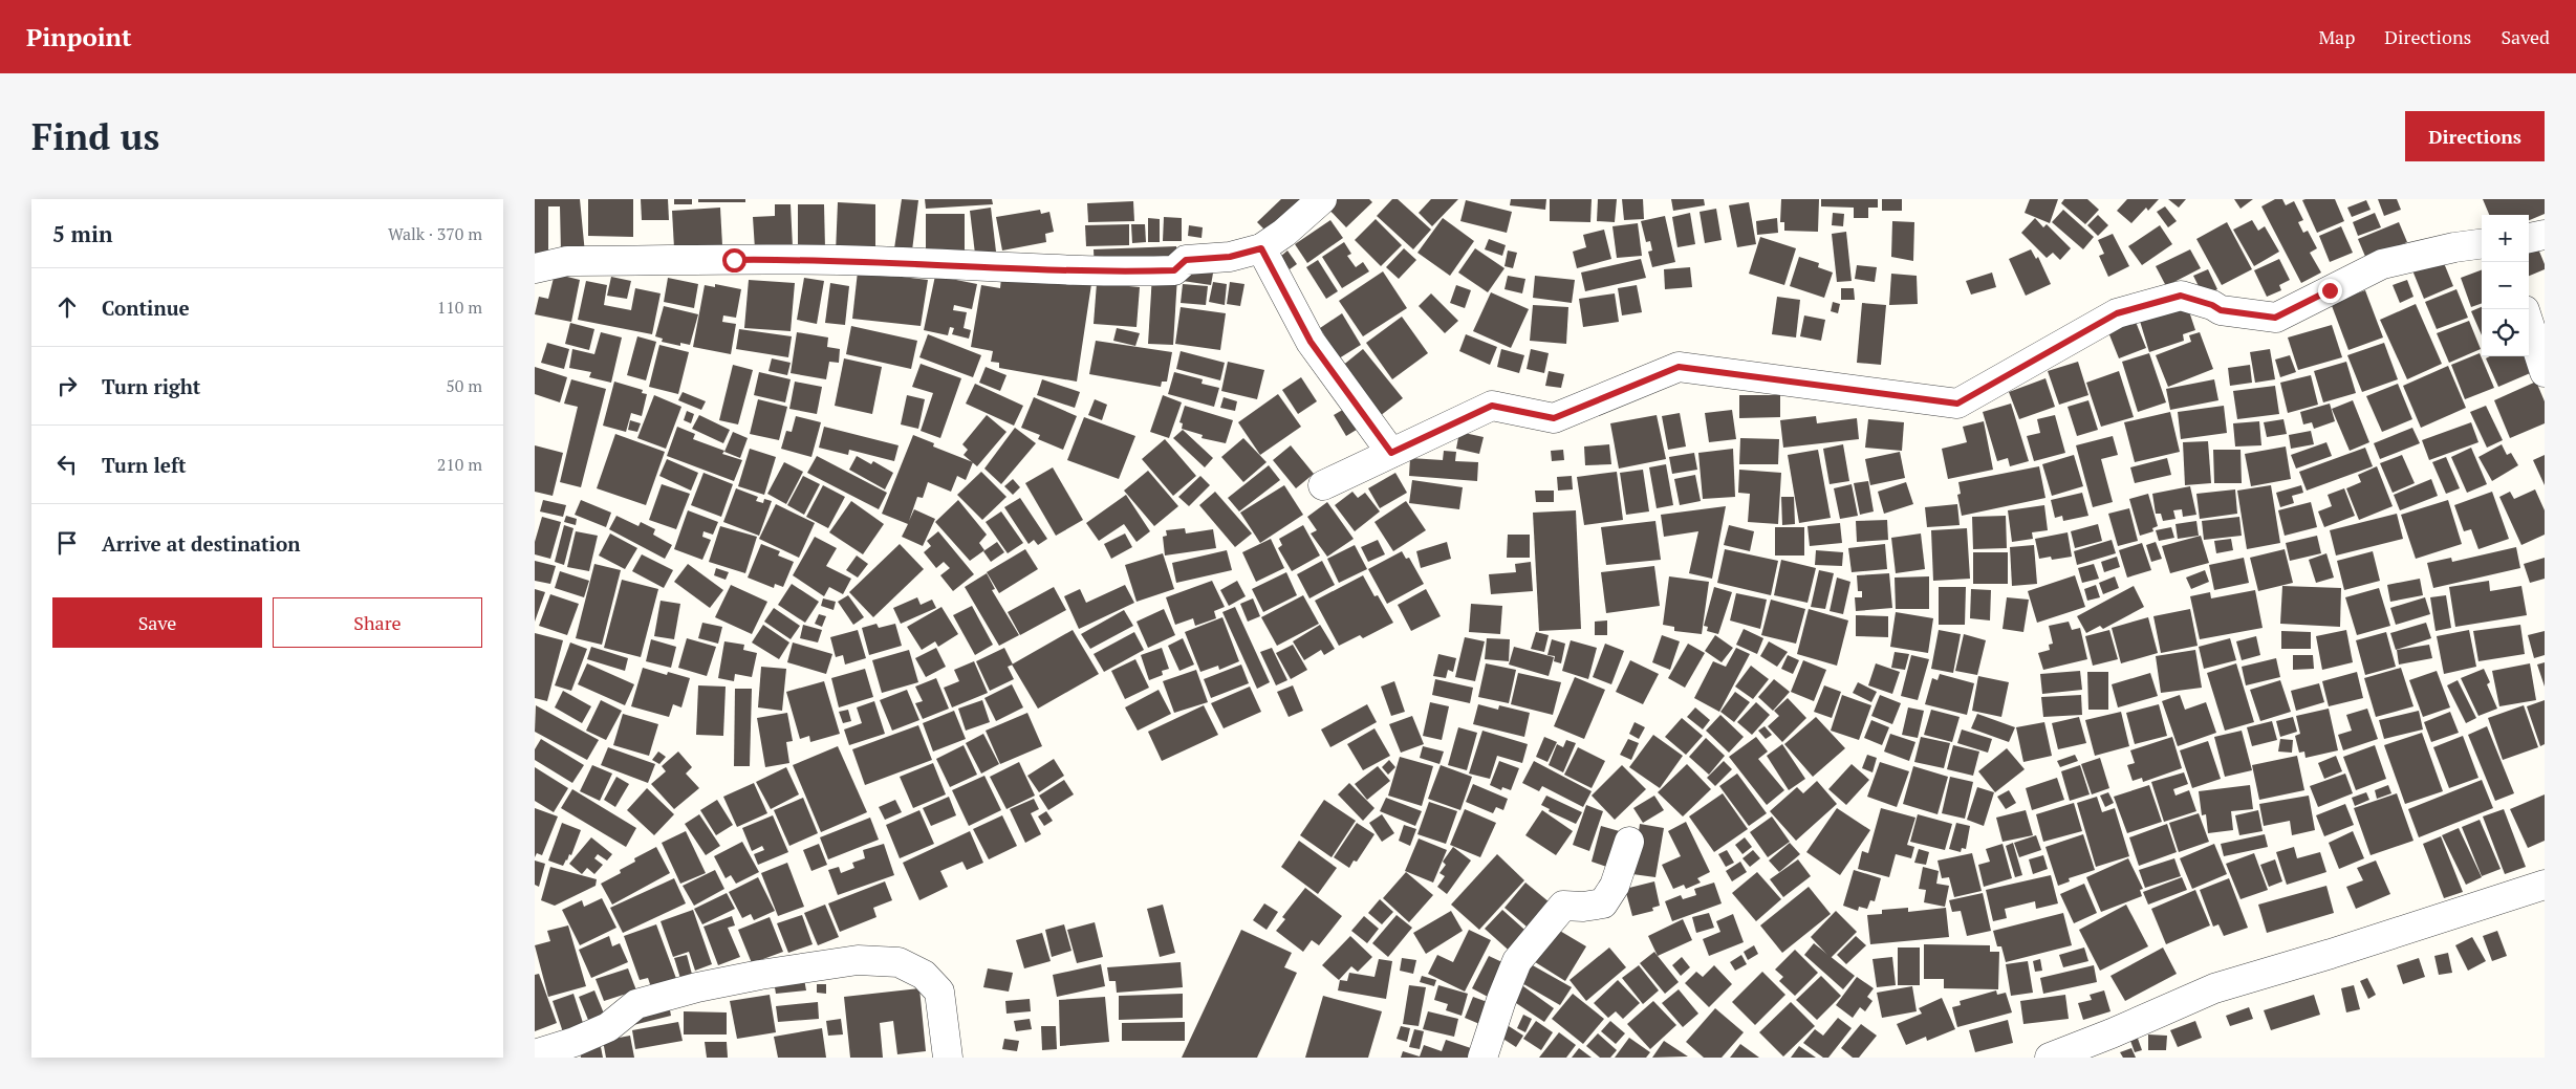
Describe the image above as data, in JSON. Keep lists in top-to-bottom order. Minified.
{"page":{"header":"Pinpoint","nav":["Map","Directions","Saved"],"buttons":["Directions",["Save","Share"]],"title":"Find us","heading":["5 min","Walk · 370 m"],"map_buttons":["+","−"],"list":[["Continue","110 m"],["Turn right","50 m"],["Turn left","210 m"],"Arrive at destination"]}}
